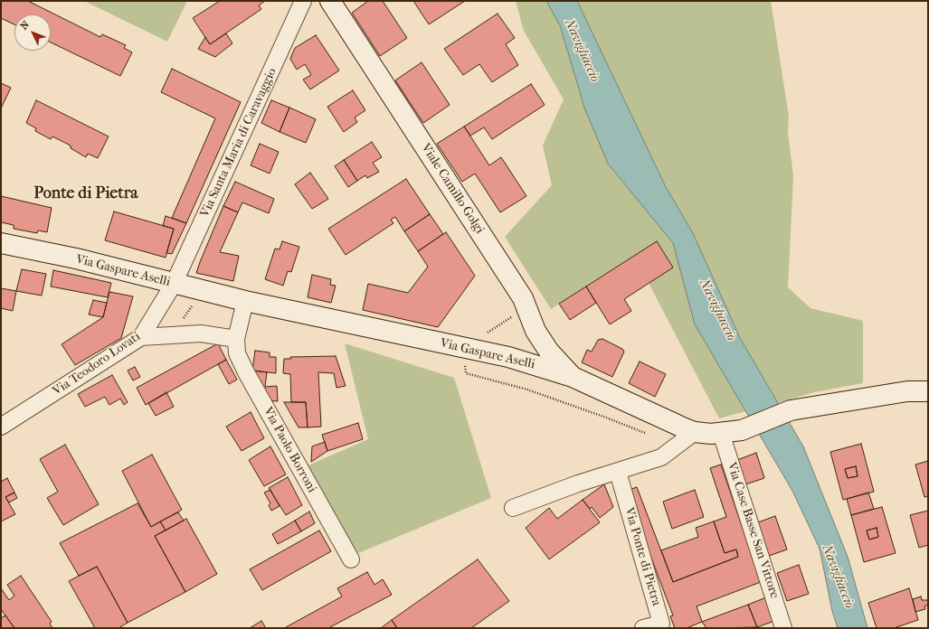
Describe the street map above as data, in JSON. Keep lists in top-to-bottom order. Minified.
{"streets":{"street":["Via Santa Maria di Caravaggio","Viale Camillo Golgi","Via Gaspare Aselli","Via Teodoro Lovati","Via Paolo Borroni","Via Case Basse San Vittore","Via Ponte di Pietra"]},"crossings":[["Via Santa Maria di Caravaggio","Via Gaspare Aselli"],["Via Santa Maria di Caravaggio","Via Teodoro Lovati"],["Viale Camillo Golgi","Via Gaspare Aselli"],["Via Gaspare Aselli","Via Teodoro Lovati"],["Via Gaspare Aselli","Via Case Basse San Vittore"]],"districts":["Ponte di Pietra"],"water":["Navigliaccio"],"north":"top left"}
